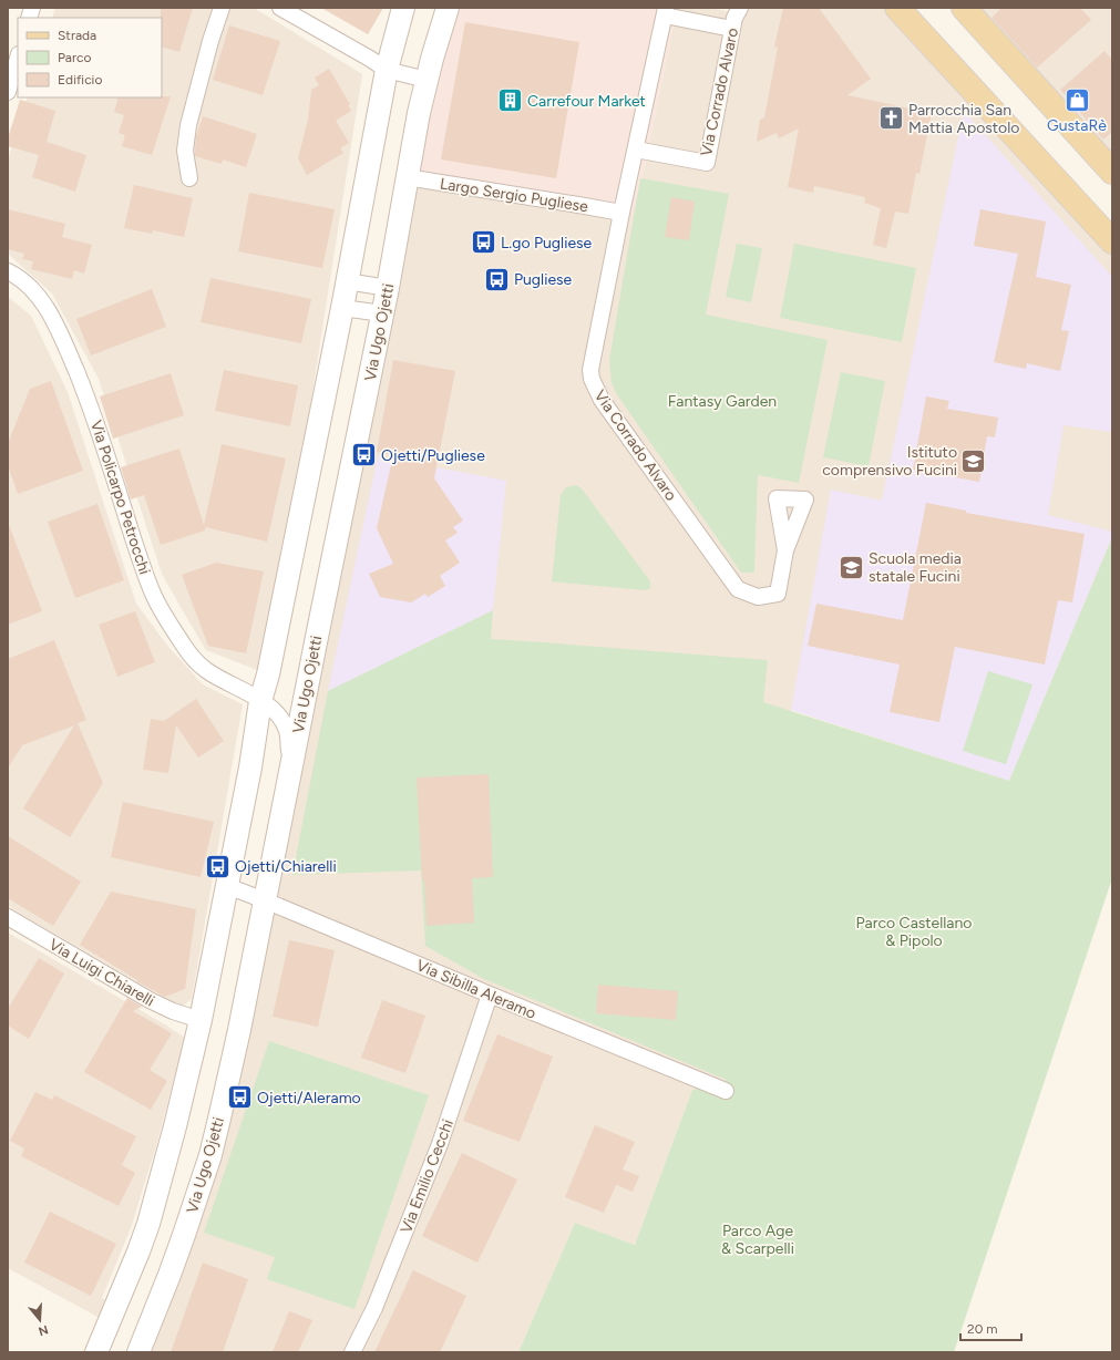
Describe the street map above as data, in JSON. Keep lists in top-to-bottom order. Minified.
{"streets":{"main road":["Via Ugo Ojetti"],"street":["Via Corrado Alvaro","Largo Sergio Pugliese","Via Policarpo Petrocchi","Via Luigi Chiarelli","Via Sibilla Aleramo","Via Emilio Cecchi"]},"crossings":[["Via Corrado Alvaro","Largo Sergio Pugliese"],["Largo Sergio Pugliese","Via Ugo Ojetti"],["Via Ugo Ojetti","Via Policarpo Petrocchi"],["Via Ugo Ojetti","Via Sibilla Aleramo"],["Via Sibilla Aleramo","Via Emilio Cecchi"]],"parks":["Fantasy Garden","Parco Castellano & Pipolo","Parco Age & Scarpelli"],"places":{"building":["Carrefour Market"],"shop":["GustaRè"],"church":["Parrocchia San Mattia Apostolo"],"bus stop":["L.go Pugliese","Pugliese","Ojetti/Pugliese","Ojetti/Chiarelli","Ojetti/Aleramo"],"school or university":["Istituto comprensivo Fucini","Scuola media statale Fucini"]},"legend":["Strada","Parco","Edificio"],"scale_bar":"20 m","north":"bottom"}
